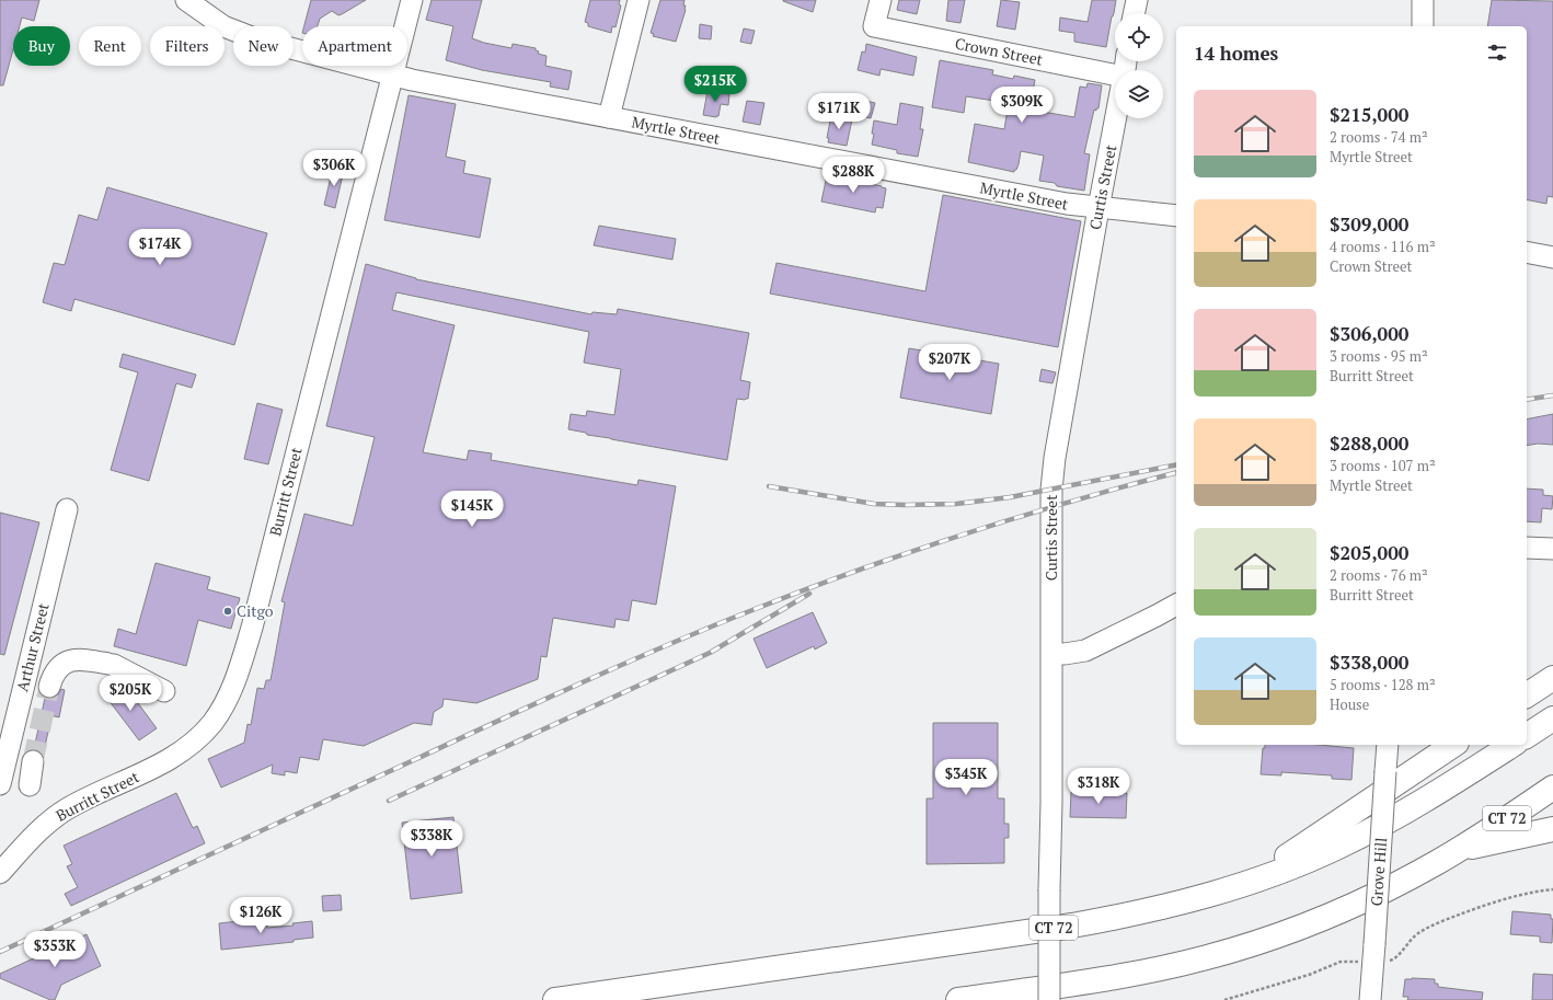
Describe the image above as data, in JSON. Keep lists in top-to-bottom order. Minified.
{"streets":{"highway":["CT 72"],"street":["Crown Street","Myrtle Street","Curtis Street","Burritt Street","Arthur Street","Grove Hill"]},"crossings":[["Myrtle Street","Curtis Street"],["Myrtle Street","Burritt Street"]],"places":["Citgo"],"page":{"chip":["Buy","Rent","Filters","New","Apartment"],"heading":"14 homes","price":["$215K","$309K","$171K","$306K","$288K","$174K","$207K","$145K","$205K","$345K","$318K","$338K","$126K","$353K"],"list":[{"name":"$215,000","note":"2 rooms · 74 m² · Myrtle Street"},{"name":"$309,000","note":"4 rooms · 116 m² · Crown Street"},{"name":"$306,000","note":"3 rooms · 95 m² · Burritt Street"},{"name":"$288,000","note":"3 rooms · 107 m² · Myrtle Street"},{"name":"$205,000","note":"2 rooms · 76 m² · Burritt Street"},{"name":"$338,000","note":"5 rooms · 128 m² · House"}]}}
